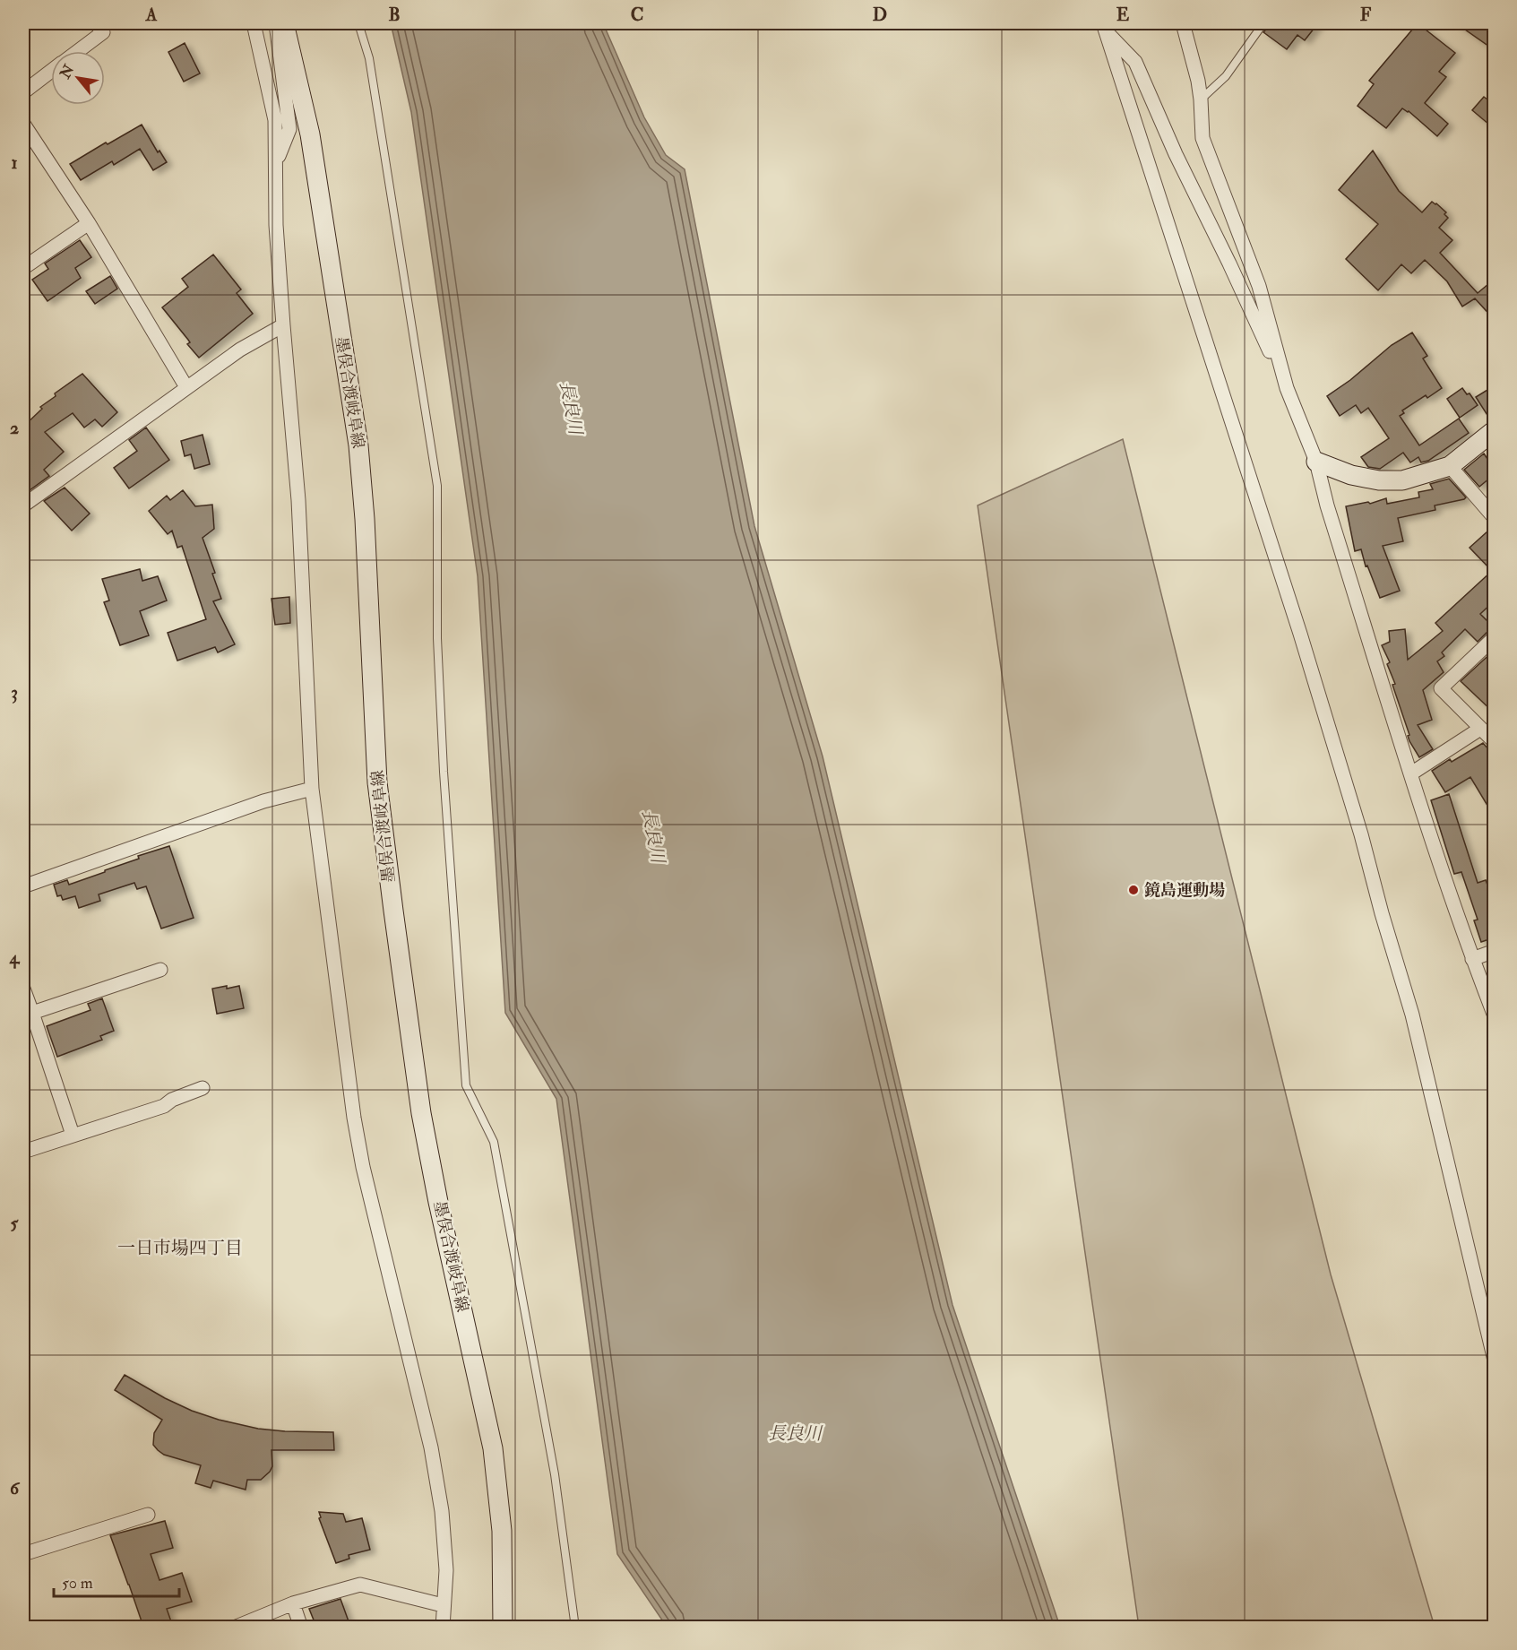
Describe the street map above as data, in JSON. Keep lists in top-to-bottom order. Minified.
{"streets":{"main road":["墨俣合渡岐阜線"]},"districts":["一日市場四丁目"],"water":["長良川"],"places":["鏡島運動場"],"scale_bar":"50 m","north":"top left","grid":{"columns":["A","B","C","D","E","F"],"rows":["1","2","3","4","5","6"]}}
